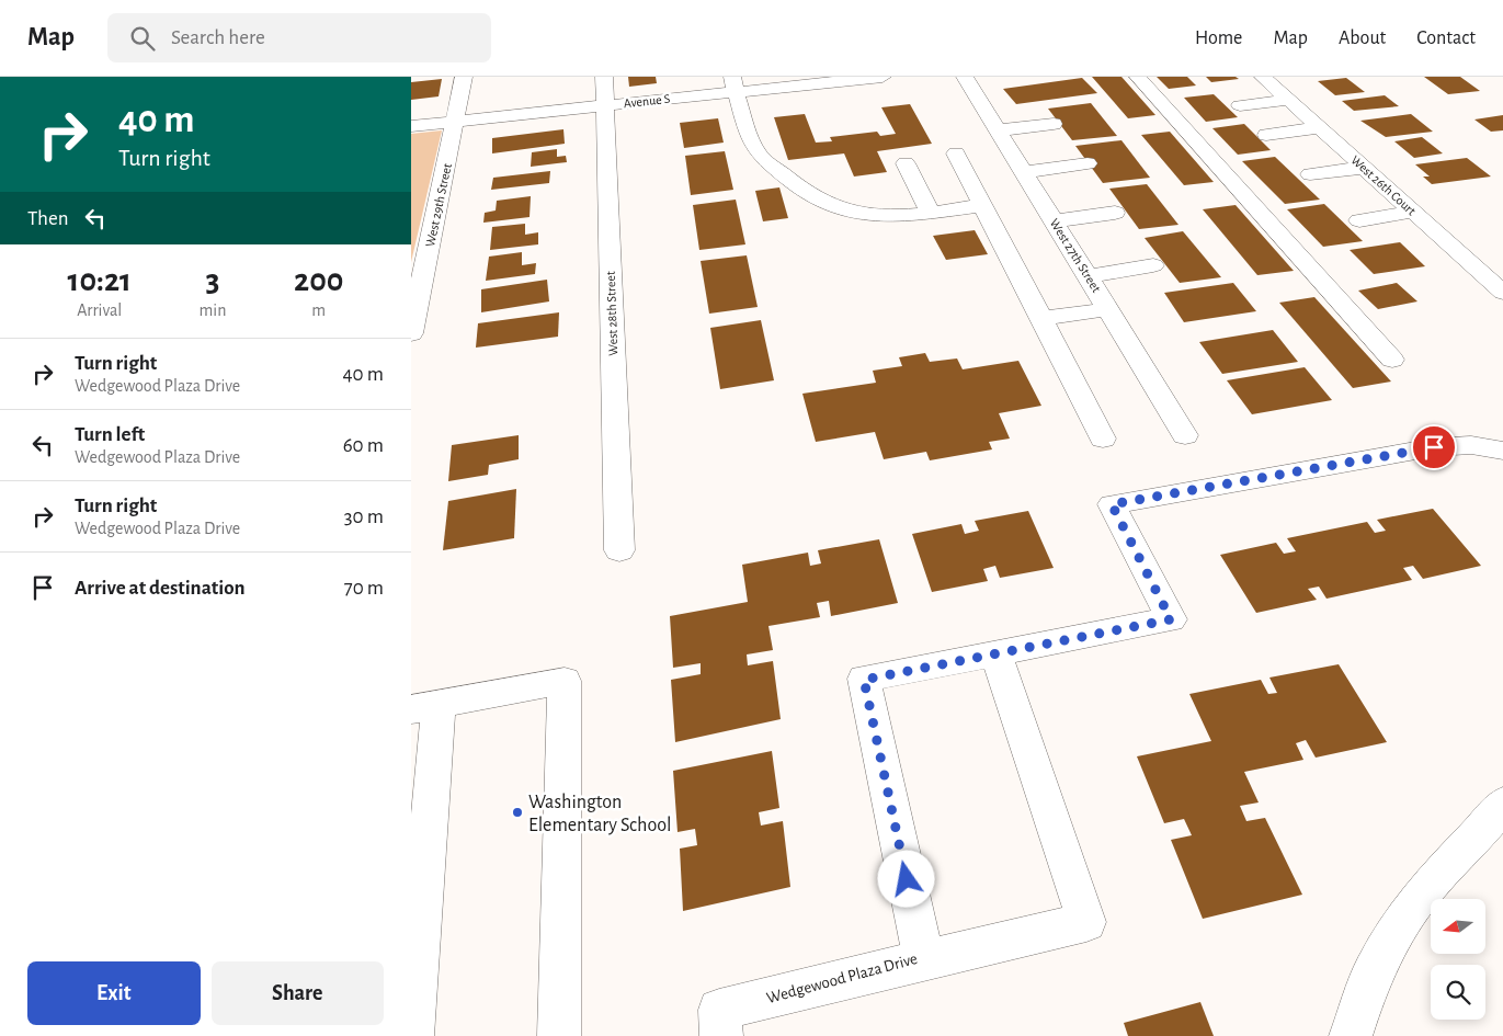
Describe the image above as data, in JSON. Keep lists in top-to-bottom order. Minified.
{"streets":{"street":["Avenue S","West 26th Court","West 29th Street","West 27th Street","West 28th Street","Wedgewood Plaza Drive"]},"crossings":[["Avenue S","West 29th Street"],["Avenue S","West 28th Street"]],"places":["Washington Elementary School"],"north":"left","page":{"header":"Map","search":"Search here","nav":["Home","Map","About","Contact"],"turn":["40 m","Turn right"],"then":"Then","eta":["10:21","Arrival","3","min","200","m"],"list":[{"name":"Turn right","note":"Wedgewood Plaza Drive","value":"40 m"},{"name":"Turn left","note":"Wedgewood Plaza Drive","value":"60 m"},{"name":"Turn right","note":"Wedgewood Plaza Drive","value":"30 m"},{"name":"Arrive at destination","value":"70 m"}],"buttons":["Exit","Share"]}}
